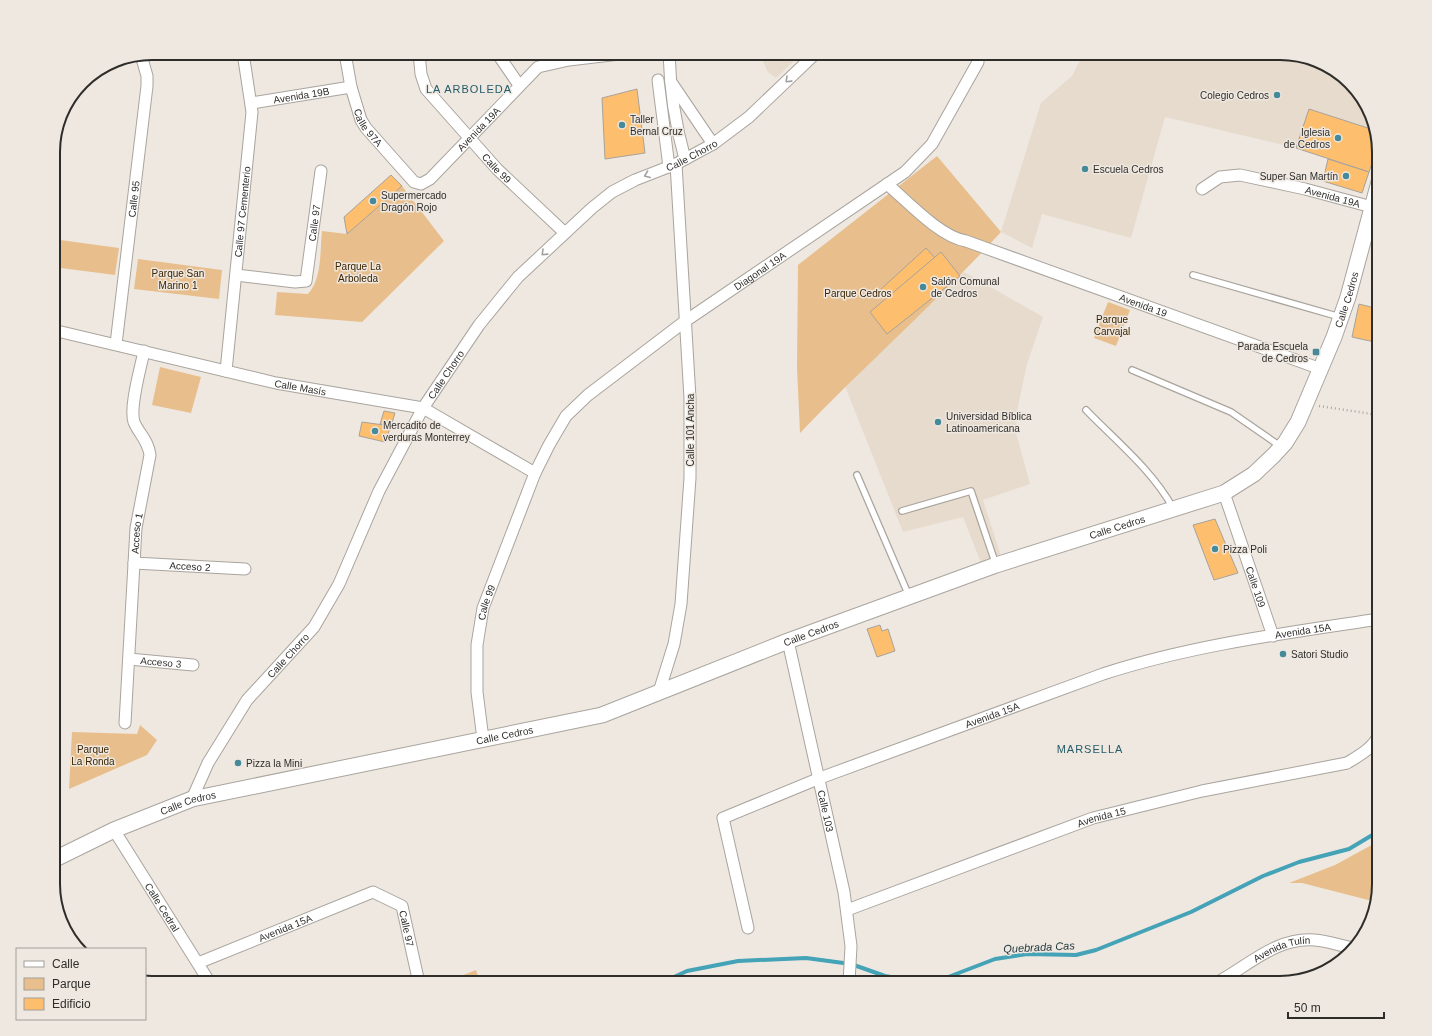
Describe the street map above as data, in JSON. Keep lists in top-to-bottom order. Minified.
{"streets":{"street":["Avenida 19B","Calle 97A","Avenida 19A","Calle Chorro","Calle 99","Calle 95","Calle 97 Cementerio","Calle 97","Diagonal 19A","Calle Cedros","Avenida 19","Calle Masís","Calle 101 Ancha","Acceso 1","Acceso 2","Calle 109","Avenida 15A","Acceso 3","Calle 103","Avenida 15","Calle Cedral","Avenida Tulín"]},"crossings":[["Avenida 19B","Calle 97A"],["Avenida 19B","Calle 97 Cementerio"],["Calle 97A","Avenida 19A"],["Avenida 19A","Calle 99"],["Avenida 19A","Calle Cedros"],["Calle Chorro","Calle 99"],["Calle Chorro","Calle Cedros"],["Calle Chorro","Calle Masís"],["Calle Chorro","Calle 101 Ancha"],["Calle 99","Diagonal 19A"],["Calle 99","Calle Cedros"],["Calle 99","Calle Masís"],["Calle 95","Calle Masís"],["Calle 97 Cementerio","Calle 97"],["Calle 97 Cementerio","Calle Masís"],["Calle 97","Avenida 15A"],["Diagonal 19A","Avenida 19"],["Diagonal 19A","Calle Masís"],["Diagonal 19A","Calle 101 Ancha"],["Calle Cedros","Avenida 19"],["Calle Cedros","Calle 101 Ancha"],["Calle Cedros","Calle 109"],["Calle Cedros","Calle 103"],["Calle Cedros","Calle Cedral"],["Calle Masís","Acceso 1"],["Acceso 1","Acceso 2"],["Acceso 1","Acceso 3"],["Calle 109","Avenida 15A"],["Avenida 15A","Calle 103"],["Avenida 15A","Calle Cedral"],["Calle 103","Avenida 15"]],"one_way":["Calle Chorro"],"districts":["LA ARBOLEDA","MARSELLA"],"water":["Quebrada Cas"],"parks":["Parque La Arboleda","Parque San Marino 1","Parque Cedros","Parque Carvajal","Parque La Ronda"],"places":{"other":["Colegio Cedros","Taller Bernal Cruz","Iglesia de Cedros","Escuela Cedros","Super San Martín","Supermercado Dragón Rojo","Salón Comunal de Cedros","Universidad Bíblica Latinoamericana","Mercadito de verduras Monterrey","Pizza Poli","Satori Studio","Pizza la Mini"],"transit":["Parada Escuela de Cedros"]},"legend":["Calle","Parque","Edificio"],"scale_bar":"50 m"}
